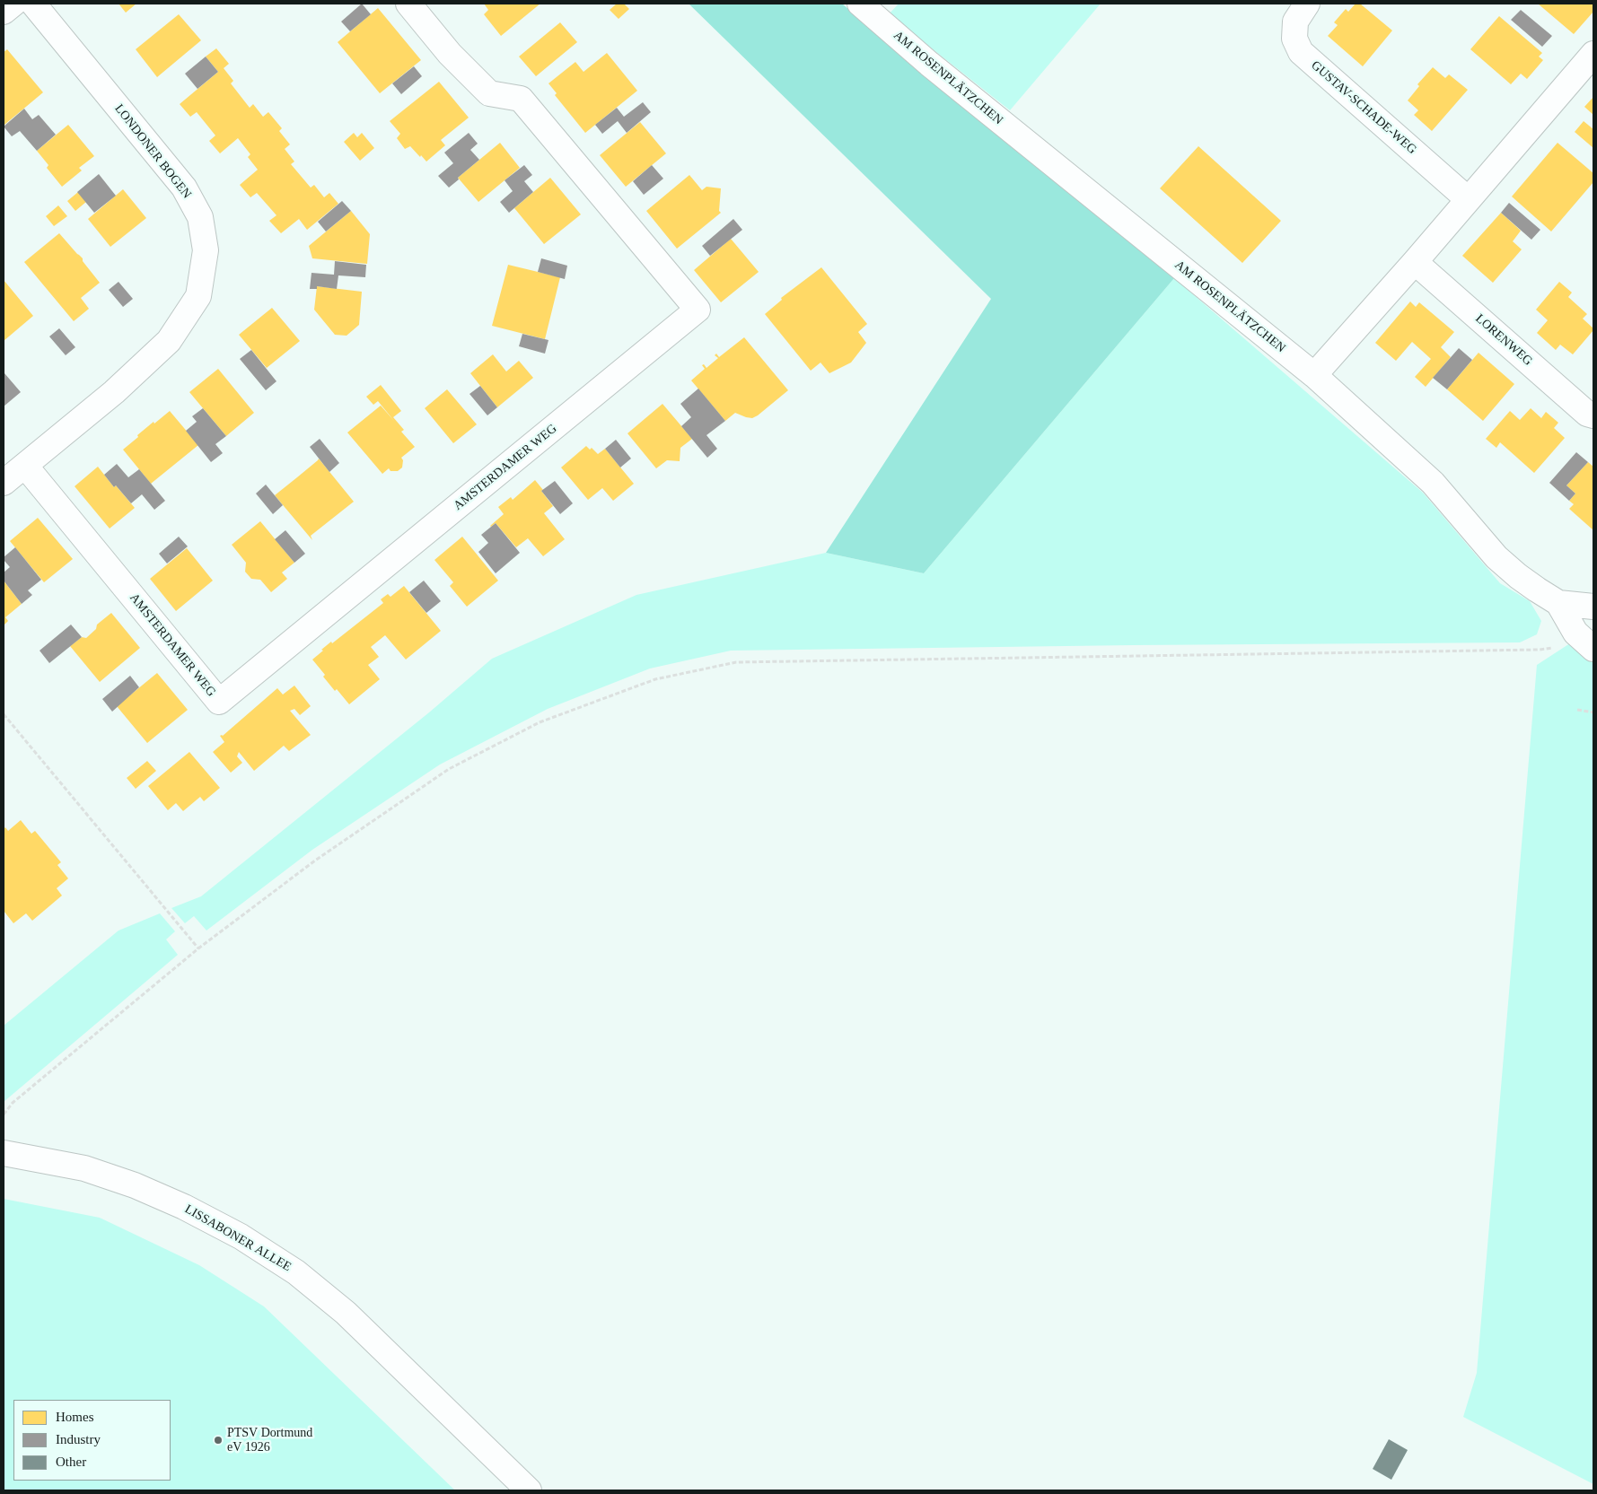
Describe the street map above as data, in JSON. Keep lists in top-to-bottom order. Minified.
{"streets":{"street":["AM ROSENPLÄTZCHEN","GUSTAV-SCHADE-WEG","LONDONER BOGEN","LORENWEG","AMSTERDAMER WEG","LISSABONER ALLEE"]},"crossings":[["LONDONER BOGEN","AMSTERDAMER WEG"]],"places":["PTSV Dortmund eV 1926"],"legend":["Homes","Industry","Other"]}
